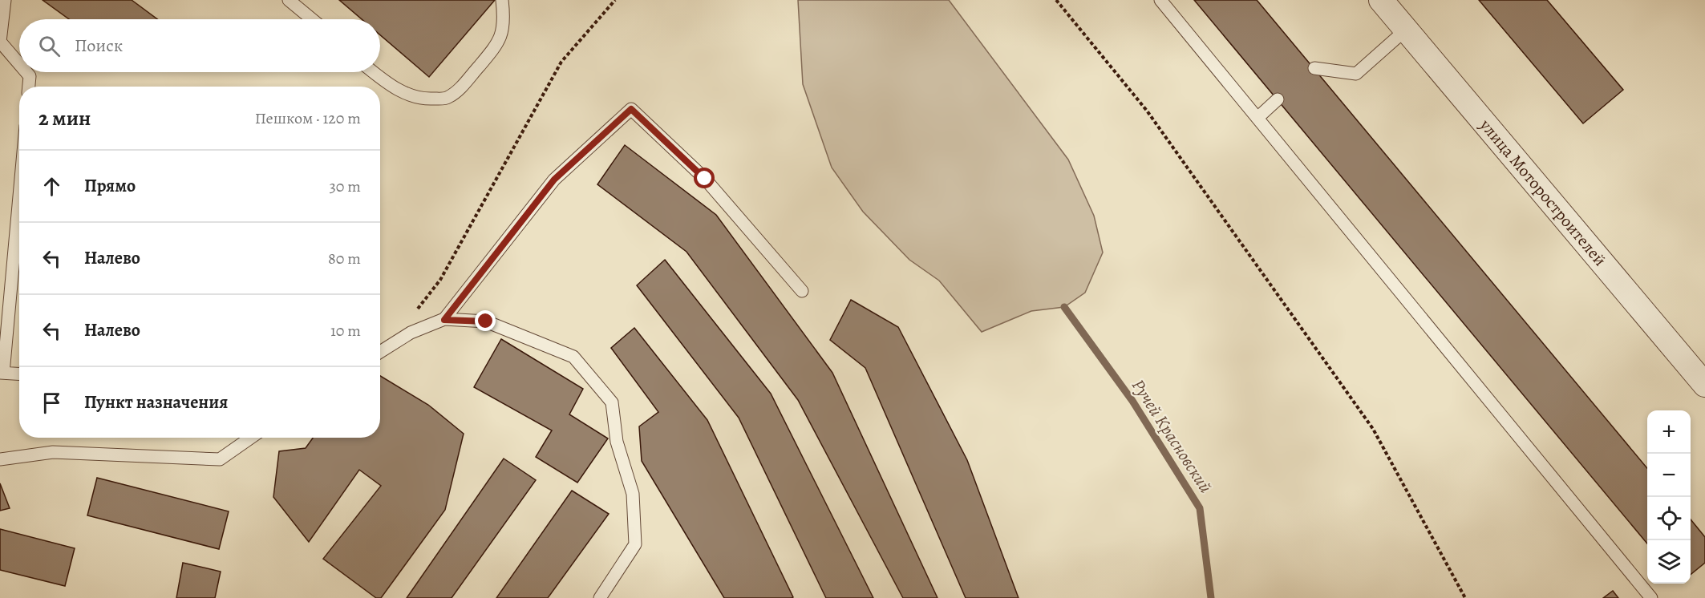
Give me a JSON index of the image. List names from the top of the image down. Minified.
{"streets":{"street":["улица Моторостроителей"]},"water":["Ручей Красновский"],"page":{"search":"Поиск","heading":["2 мин","Пешком · 120 m"],"list":[["Прямо","30 m"],["Налево","80 m"],["Налево","10 m"],"Пункт назначения"],"map_buttons":["+","−"]}}
